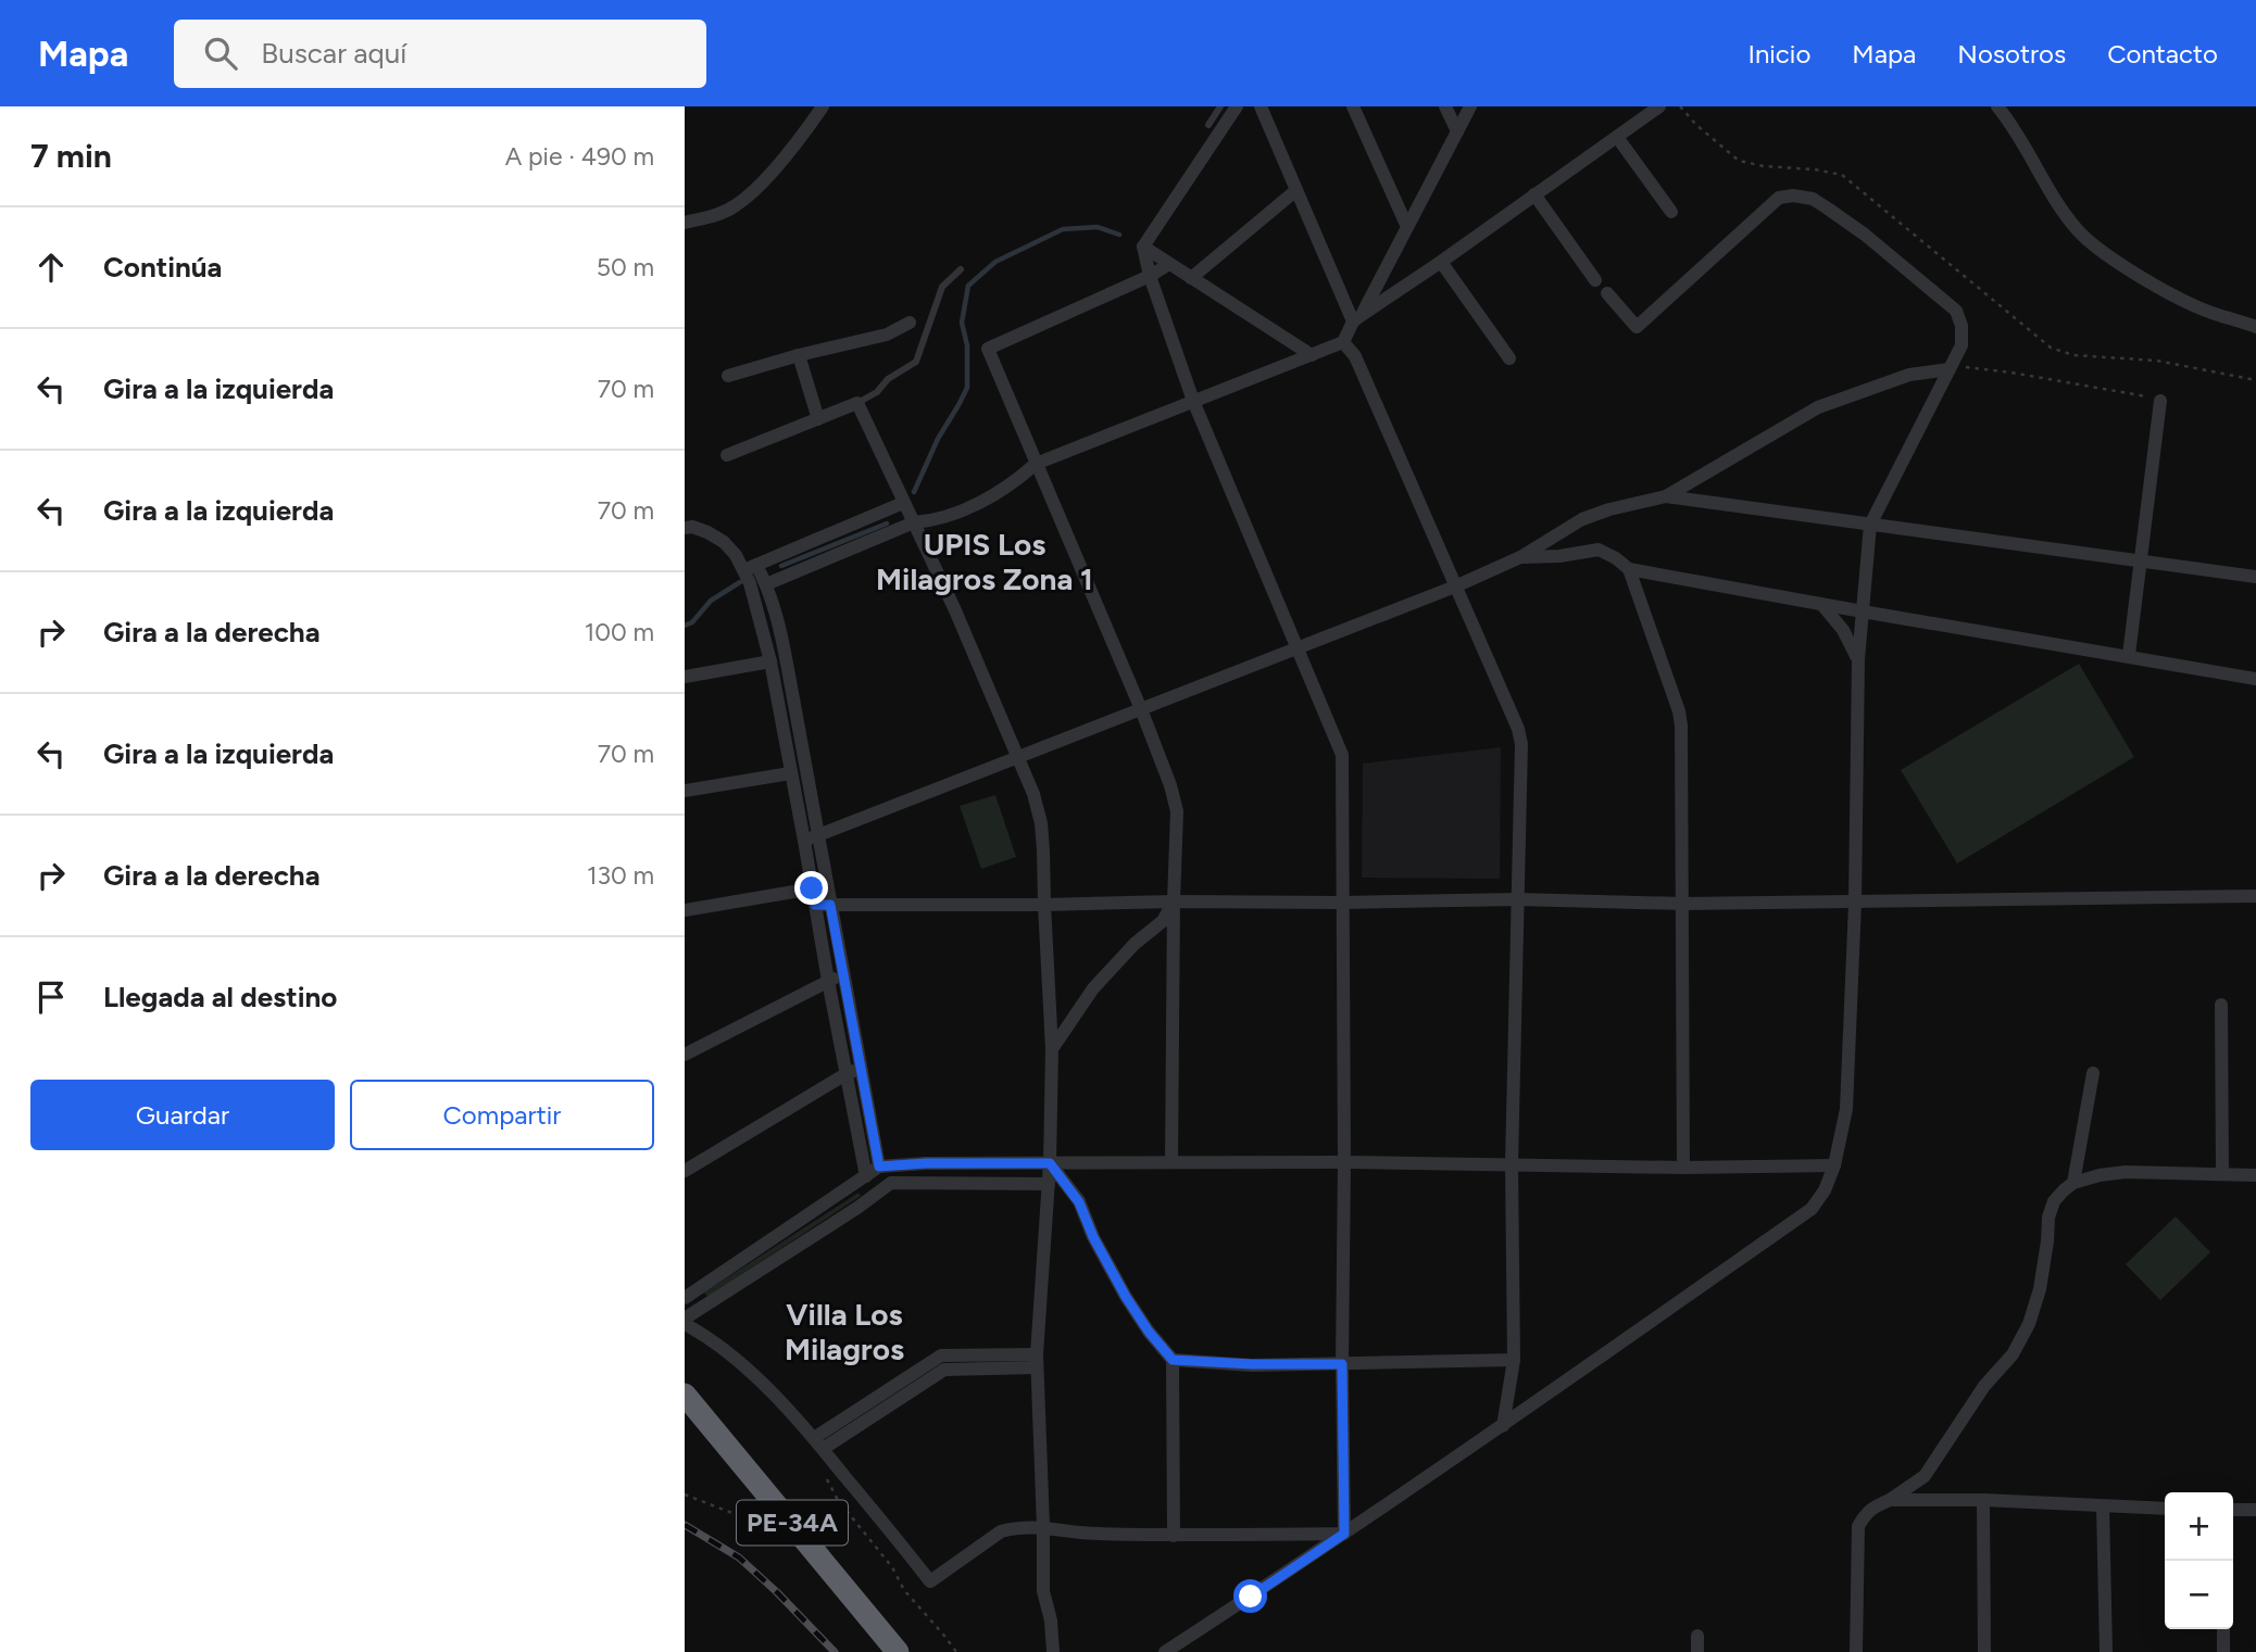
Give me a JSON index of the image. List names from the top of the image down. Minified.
{"streets":{"highway":["PE-34A"]},"districts":["UPIS Los Milagros Zona 1","Villa Los Milagros"],"page":{"header":"Mapa","search":"Buscar aquí","nav":["Inicio","Mapa","Nosotros","Contacto"],"heading":["7 min","A pie · 490 m"],"list":[["Continúa","50 m"],["Gira a la izquierda","70 m"],["Gira a la izquierda","70 m"],["Gira a la derecha","100 m"],["Gira a la izquierda","70 m"],["Gira a la derecha","130 m"],"Llegada al destino"],"buttons":["Guardar","Compartir"],"map_buttons":["+","−"]}}
